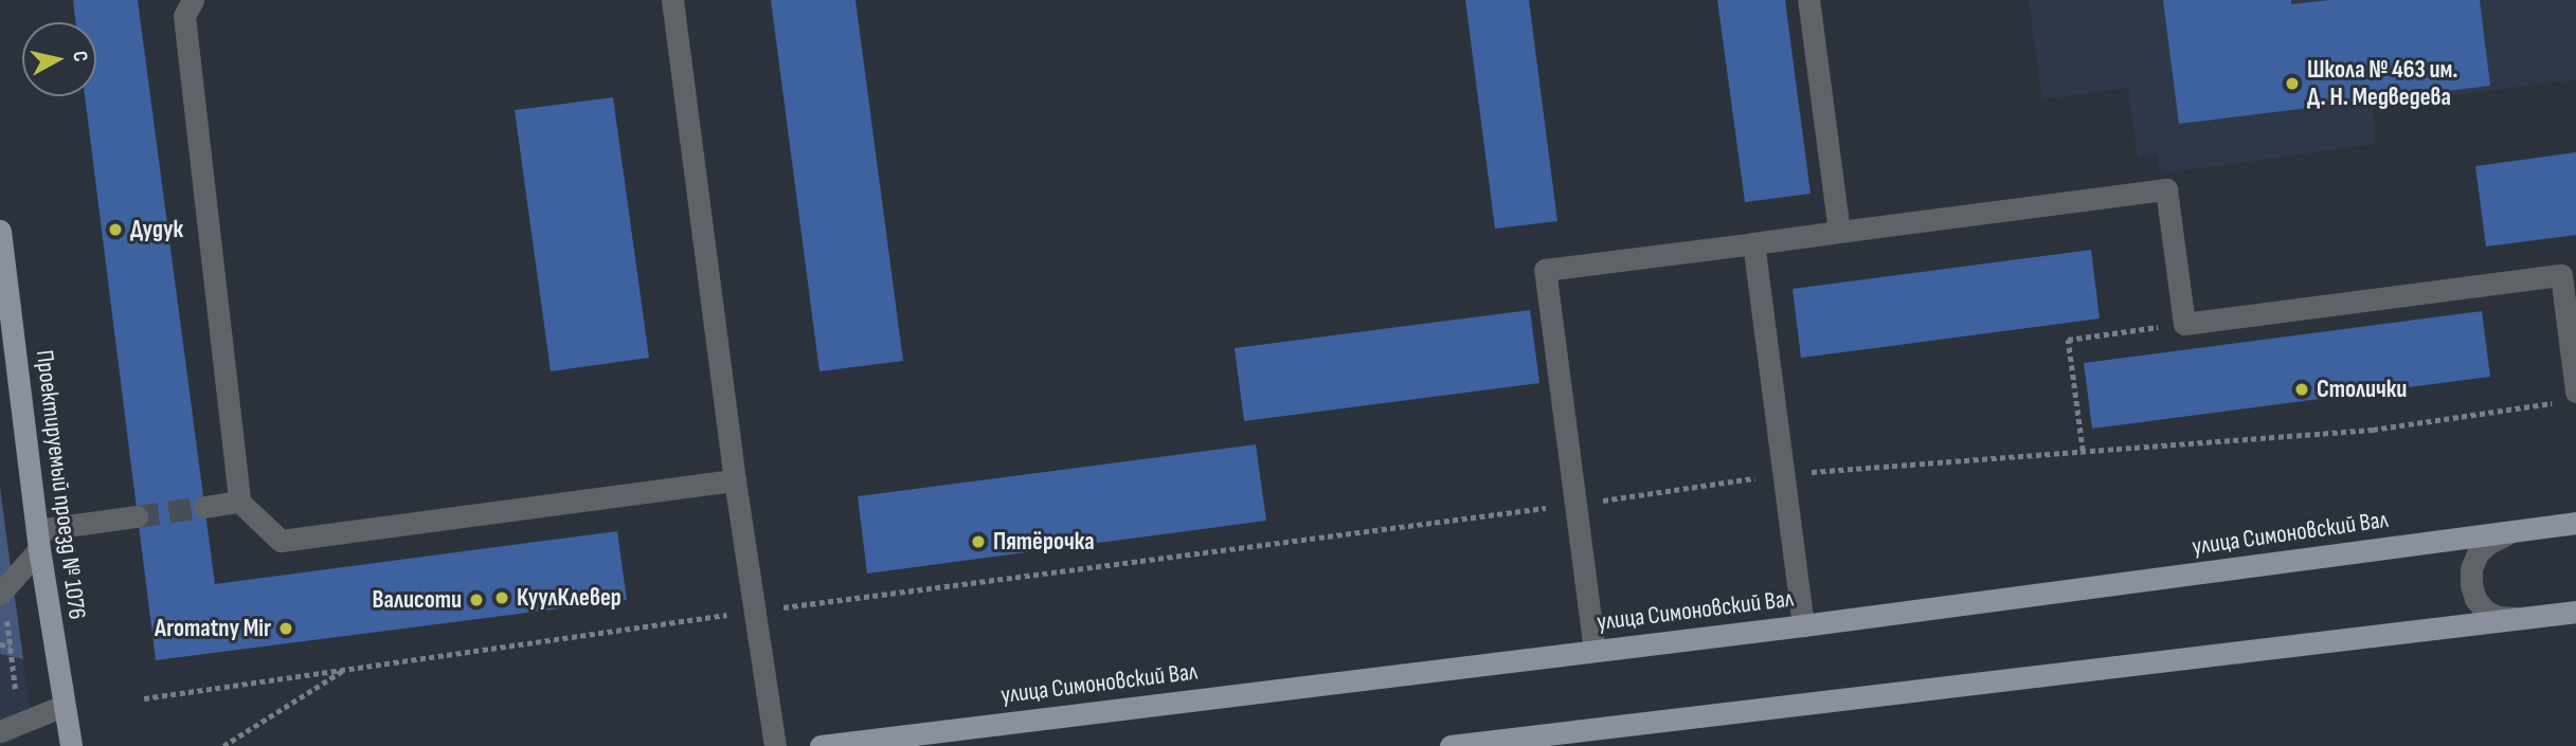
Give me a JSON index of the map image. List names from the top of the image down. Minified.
{"streets":{"main road":["Проектируемый проезд № 1076","улица Симоновский Вал"]},"places":["Школа № 463 им. Д. Н. Медведева","Дудук","Столички","Пятёрочка","КуулКлевер","Валисоти","Aromatny Mir"],"north":"right"}
